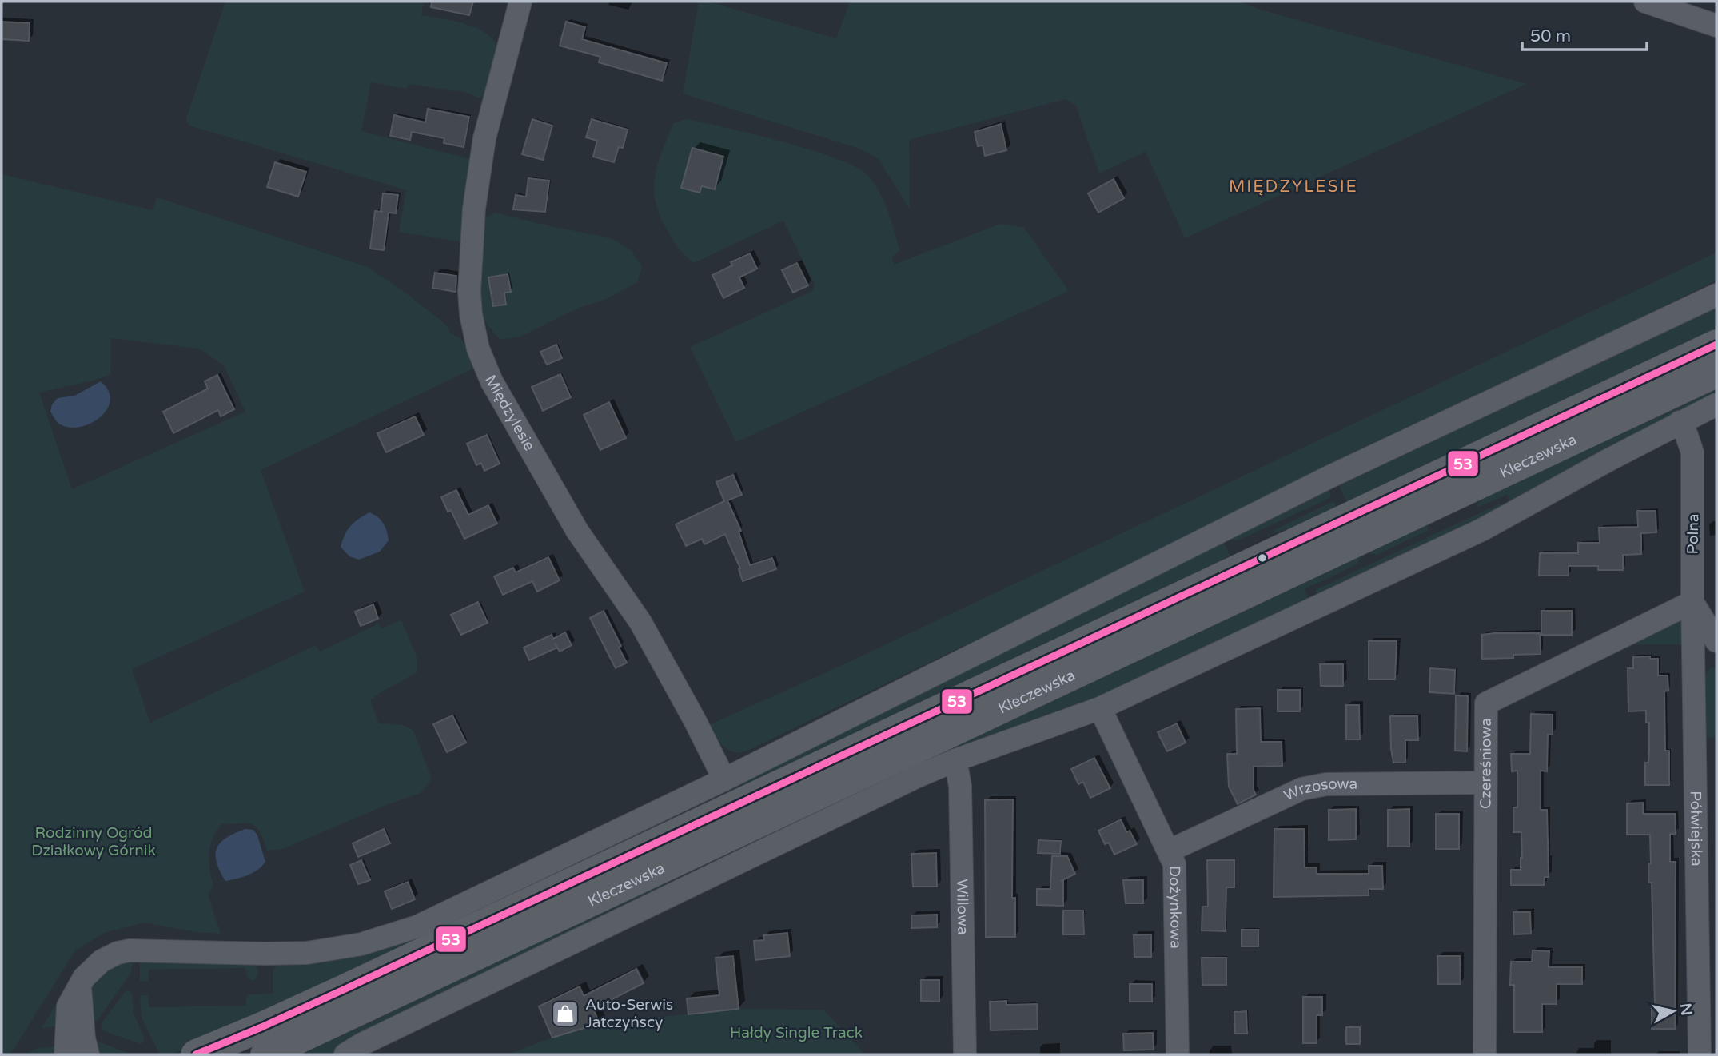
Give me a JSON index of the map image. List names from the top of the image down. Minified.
{"streets":{"main road":["Kleczewska"],"street":["Międzylesie","Polna","Czereśniowa","Wrzosowa","Półwiejska","Dożynkowa","Willowa"]},"crossings":[["Kleczewska","Polna"],["Kleczewska","Dożynkowa"],["Kleczewska","Willowa"],["Polna","Czereśniowa"],["Polna","Półwiejska"],["Czereśniowa","Wrzosowa"],["Czereśniowa","Półwiejska"],["Wrzosowa","Dożynkowa"]],"districts":["MIĘDZYLESIE"],"parks":["Rodzinny Ogród Działkowy Górnik","Hałdy Single Track"],"places":{"shop":["Auto-Serwis Jatczyńscy"]},"lines":["transit line 53"],"scale_bar":"50 m","north":"right"}
